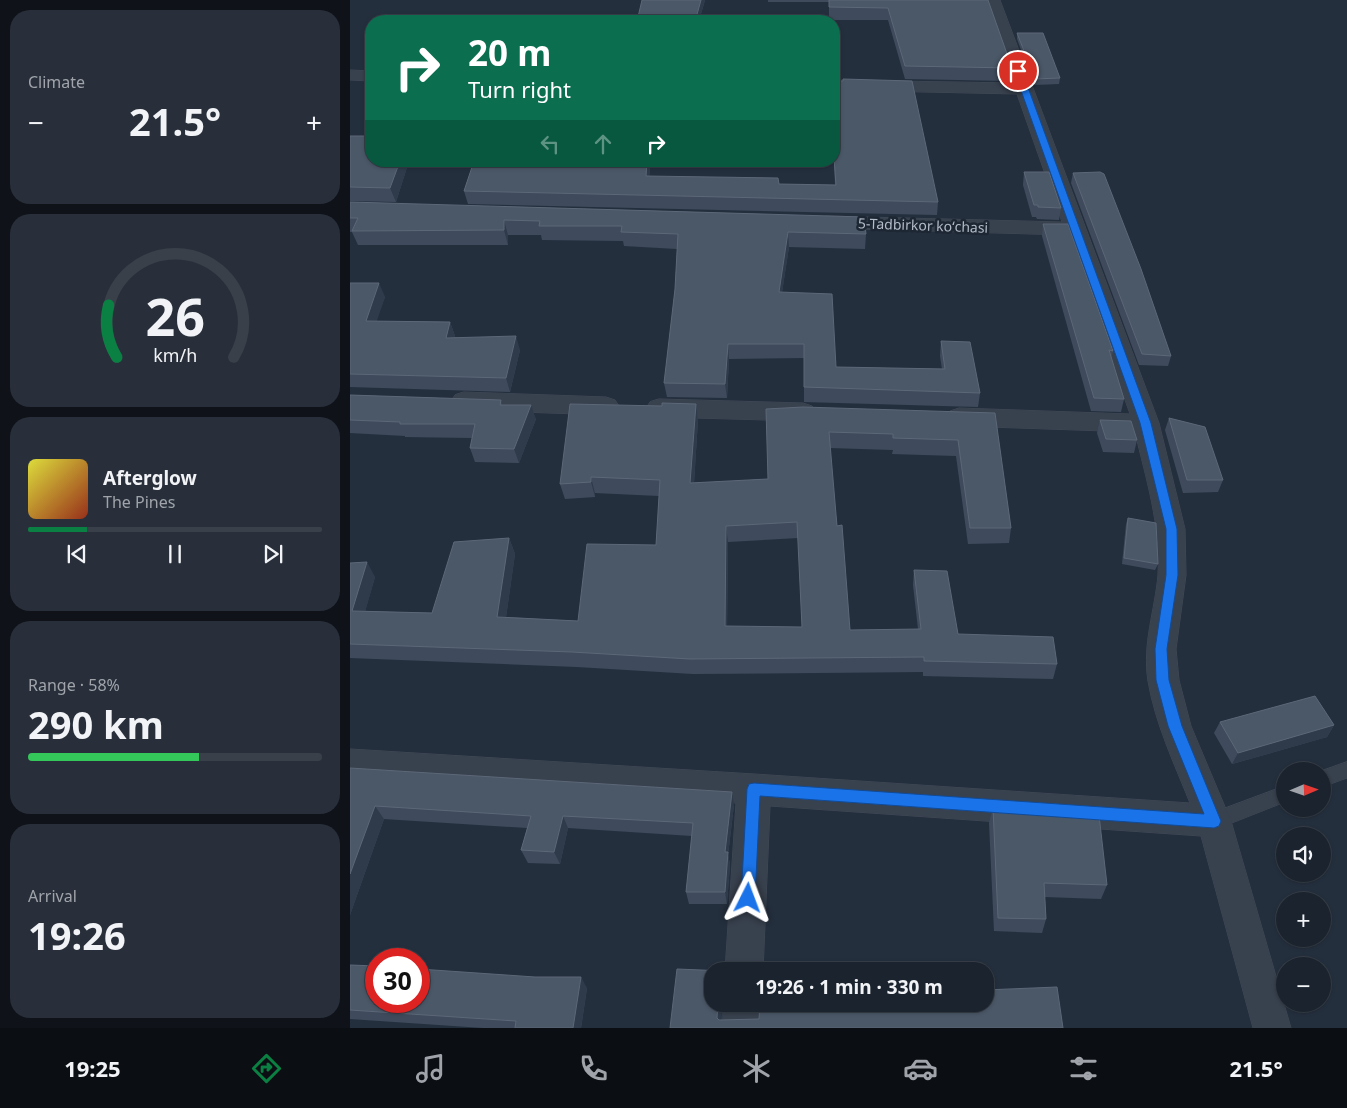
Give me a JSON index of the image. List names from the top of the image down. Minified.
{"streets":{"street":["5-Tadbirkor koʻchasi"]},"north":"right","page":{"tile":["Climate",["Range · 58%","290 km"],["Arrival","19:26"]],"turn":["20 m","Turn right"],"heat":["−","21.5°","+"],"song":["Afterglow","The Pines"],"map_buttons":["+","−"],"limit":"30","trip":"19:26 · 1 min · 330 m","tabs":["19:25","21.5°"],"gauge":["26","km/h"]}}
